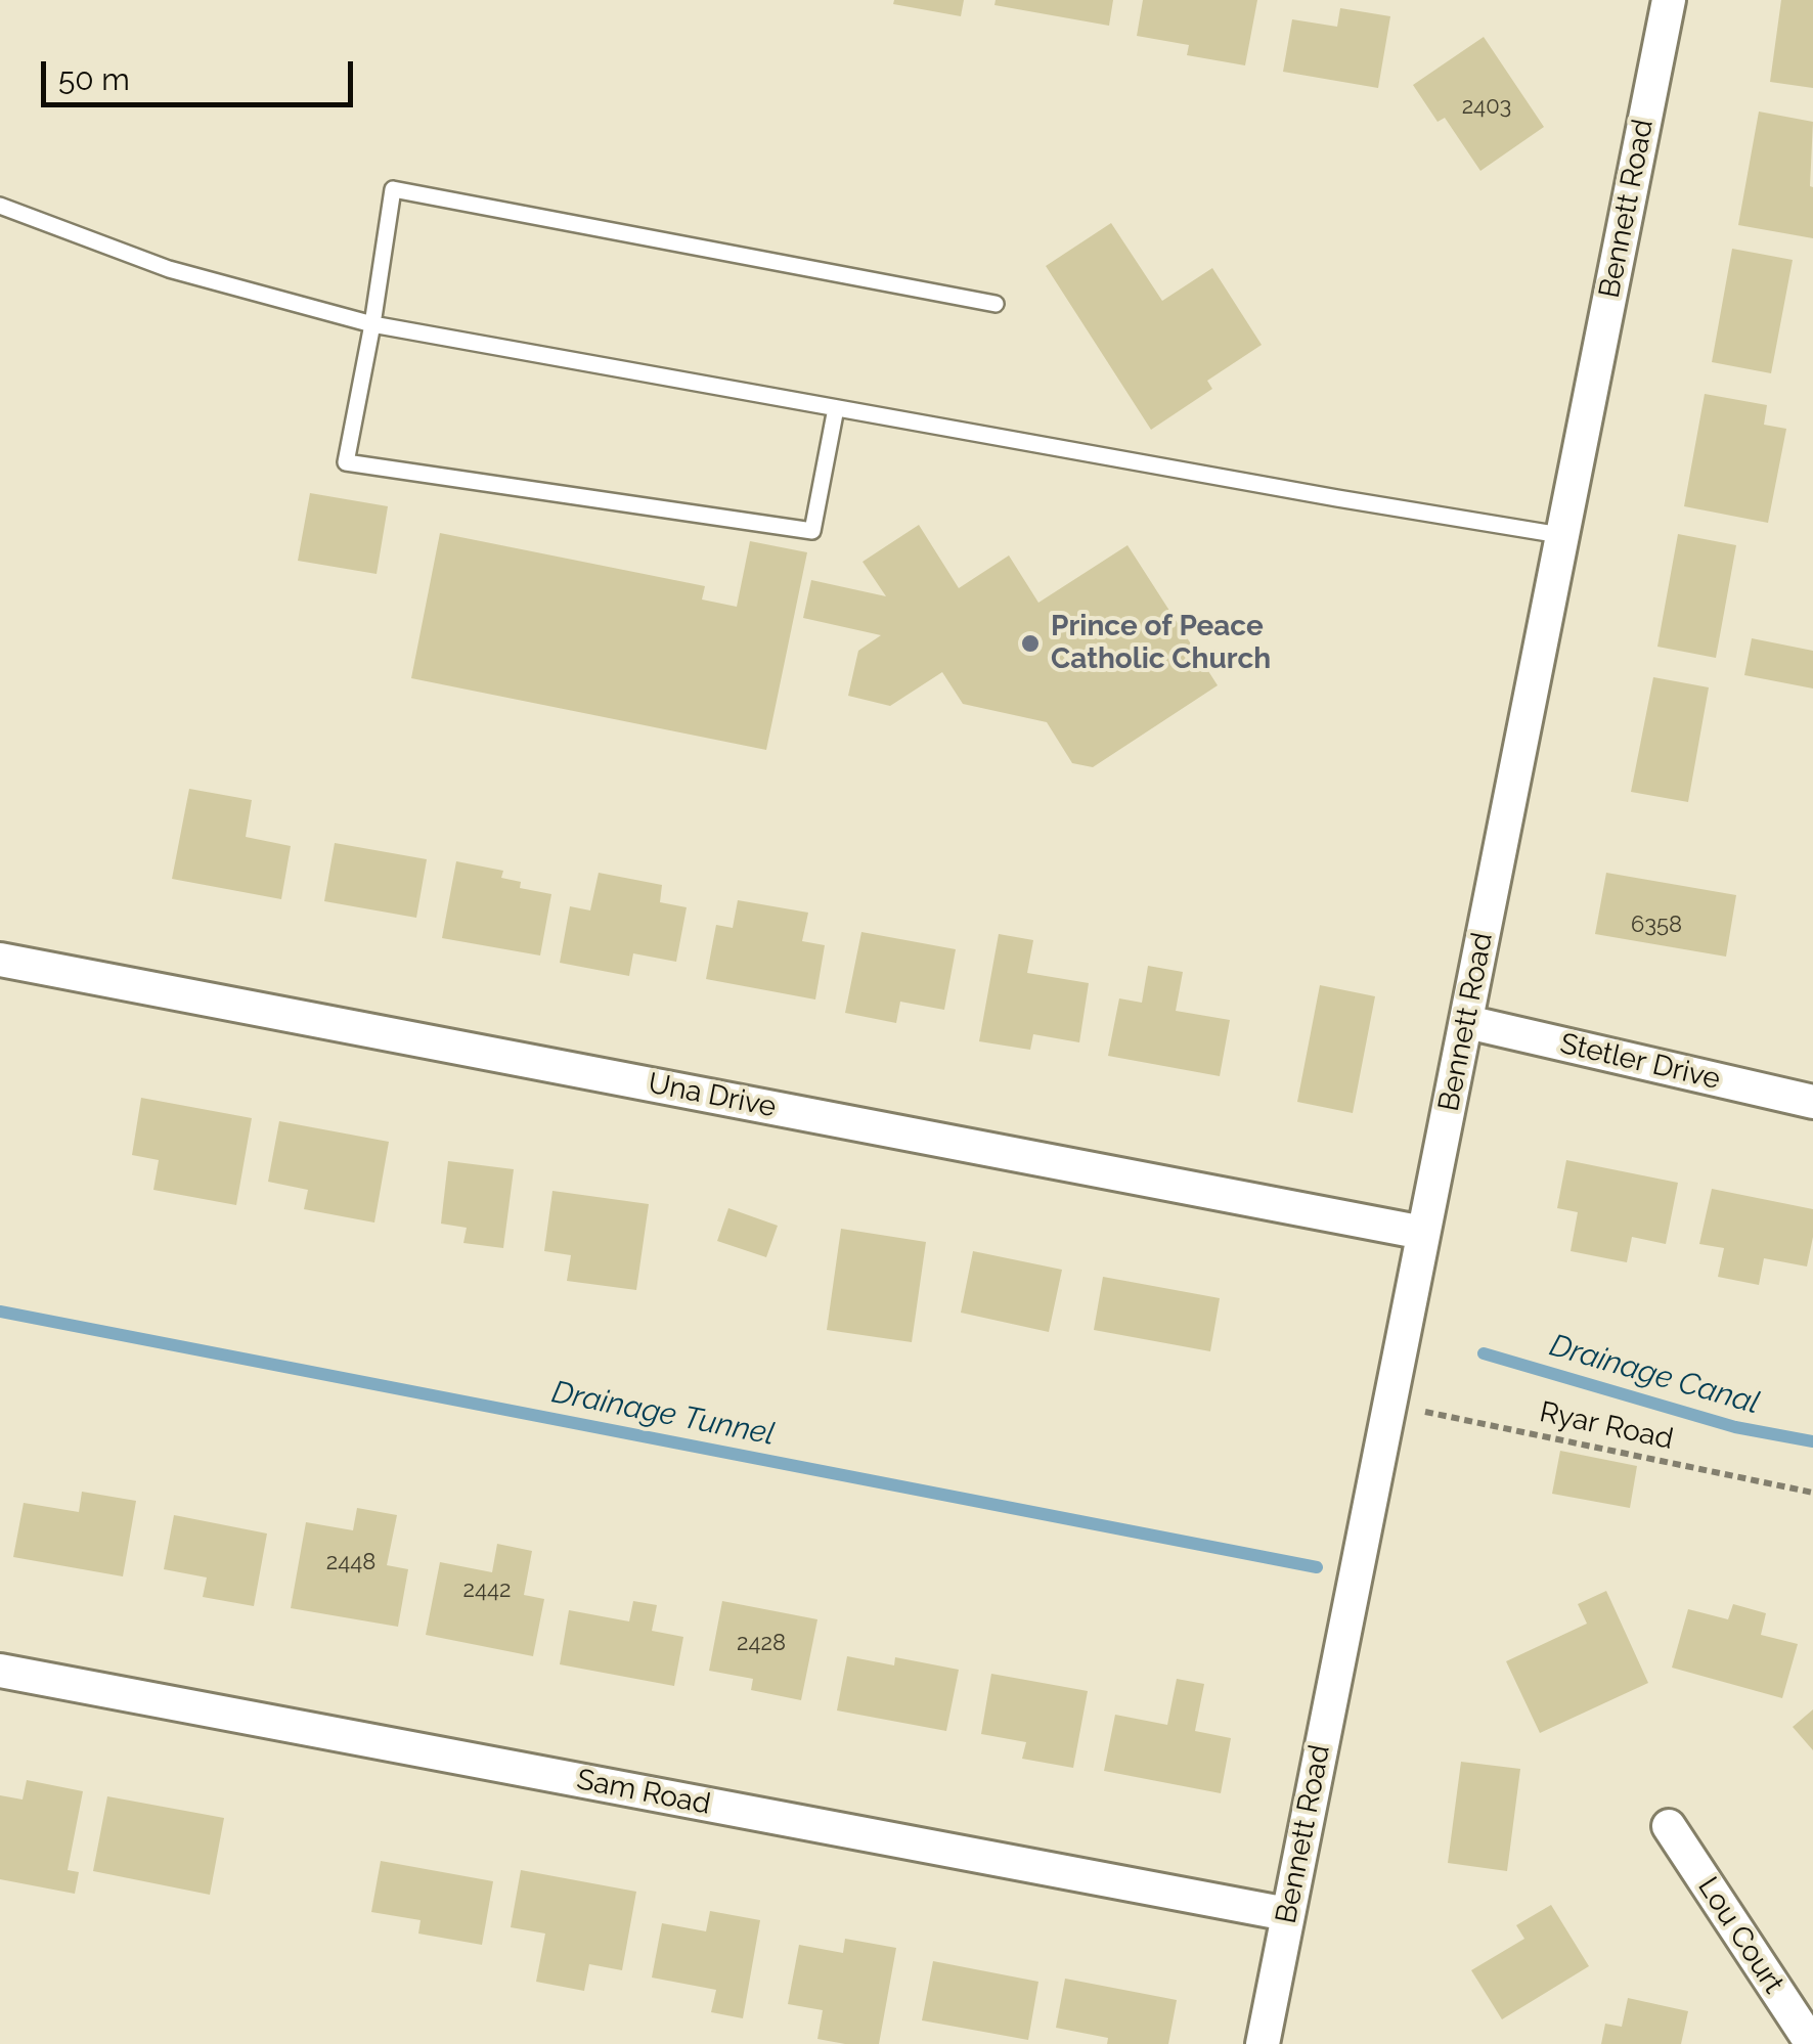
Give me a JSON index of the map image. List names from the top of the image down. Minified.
{"streets":{"street":["Bennett Road","Stetler Drive","Una Drive","Sam Road","Lou Court"],"path":["Ryar Road"]},"crossings":[["Bennett Road","Stetler Drive"],["Bennett Road","Una Drive"],["Bennett Road","Ryar Road"],["Bennett Road","Sam Road"]],"water":["Drainage Canal","Drainage Tunnel"],"places":["Prince of Peace Catholic Church"],"house_numbers":["2403","6358","2448","2442","2428"],"scale_bar":"50 m"}
